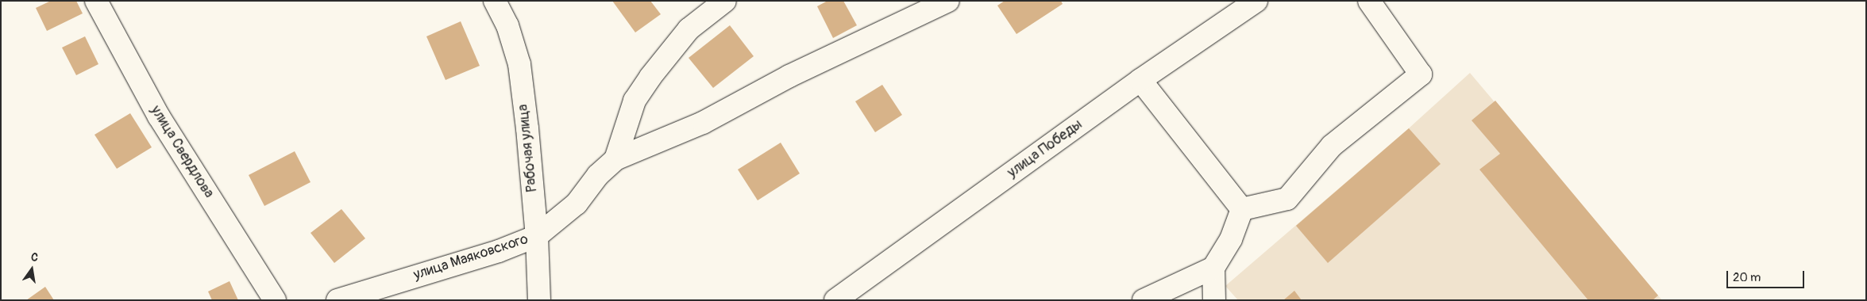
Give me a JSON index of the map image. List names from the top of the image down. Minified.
{"streets":{"street":["Рабочая улица","улица Победы","улица Свердлова","улица Маяковского"]},"crossings":[["Рабочая улица","улица Маяковского"]],"scale_bar":"20 m","north":"top"}
